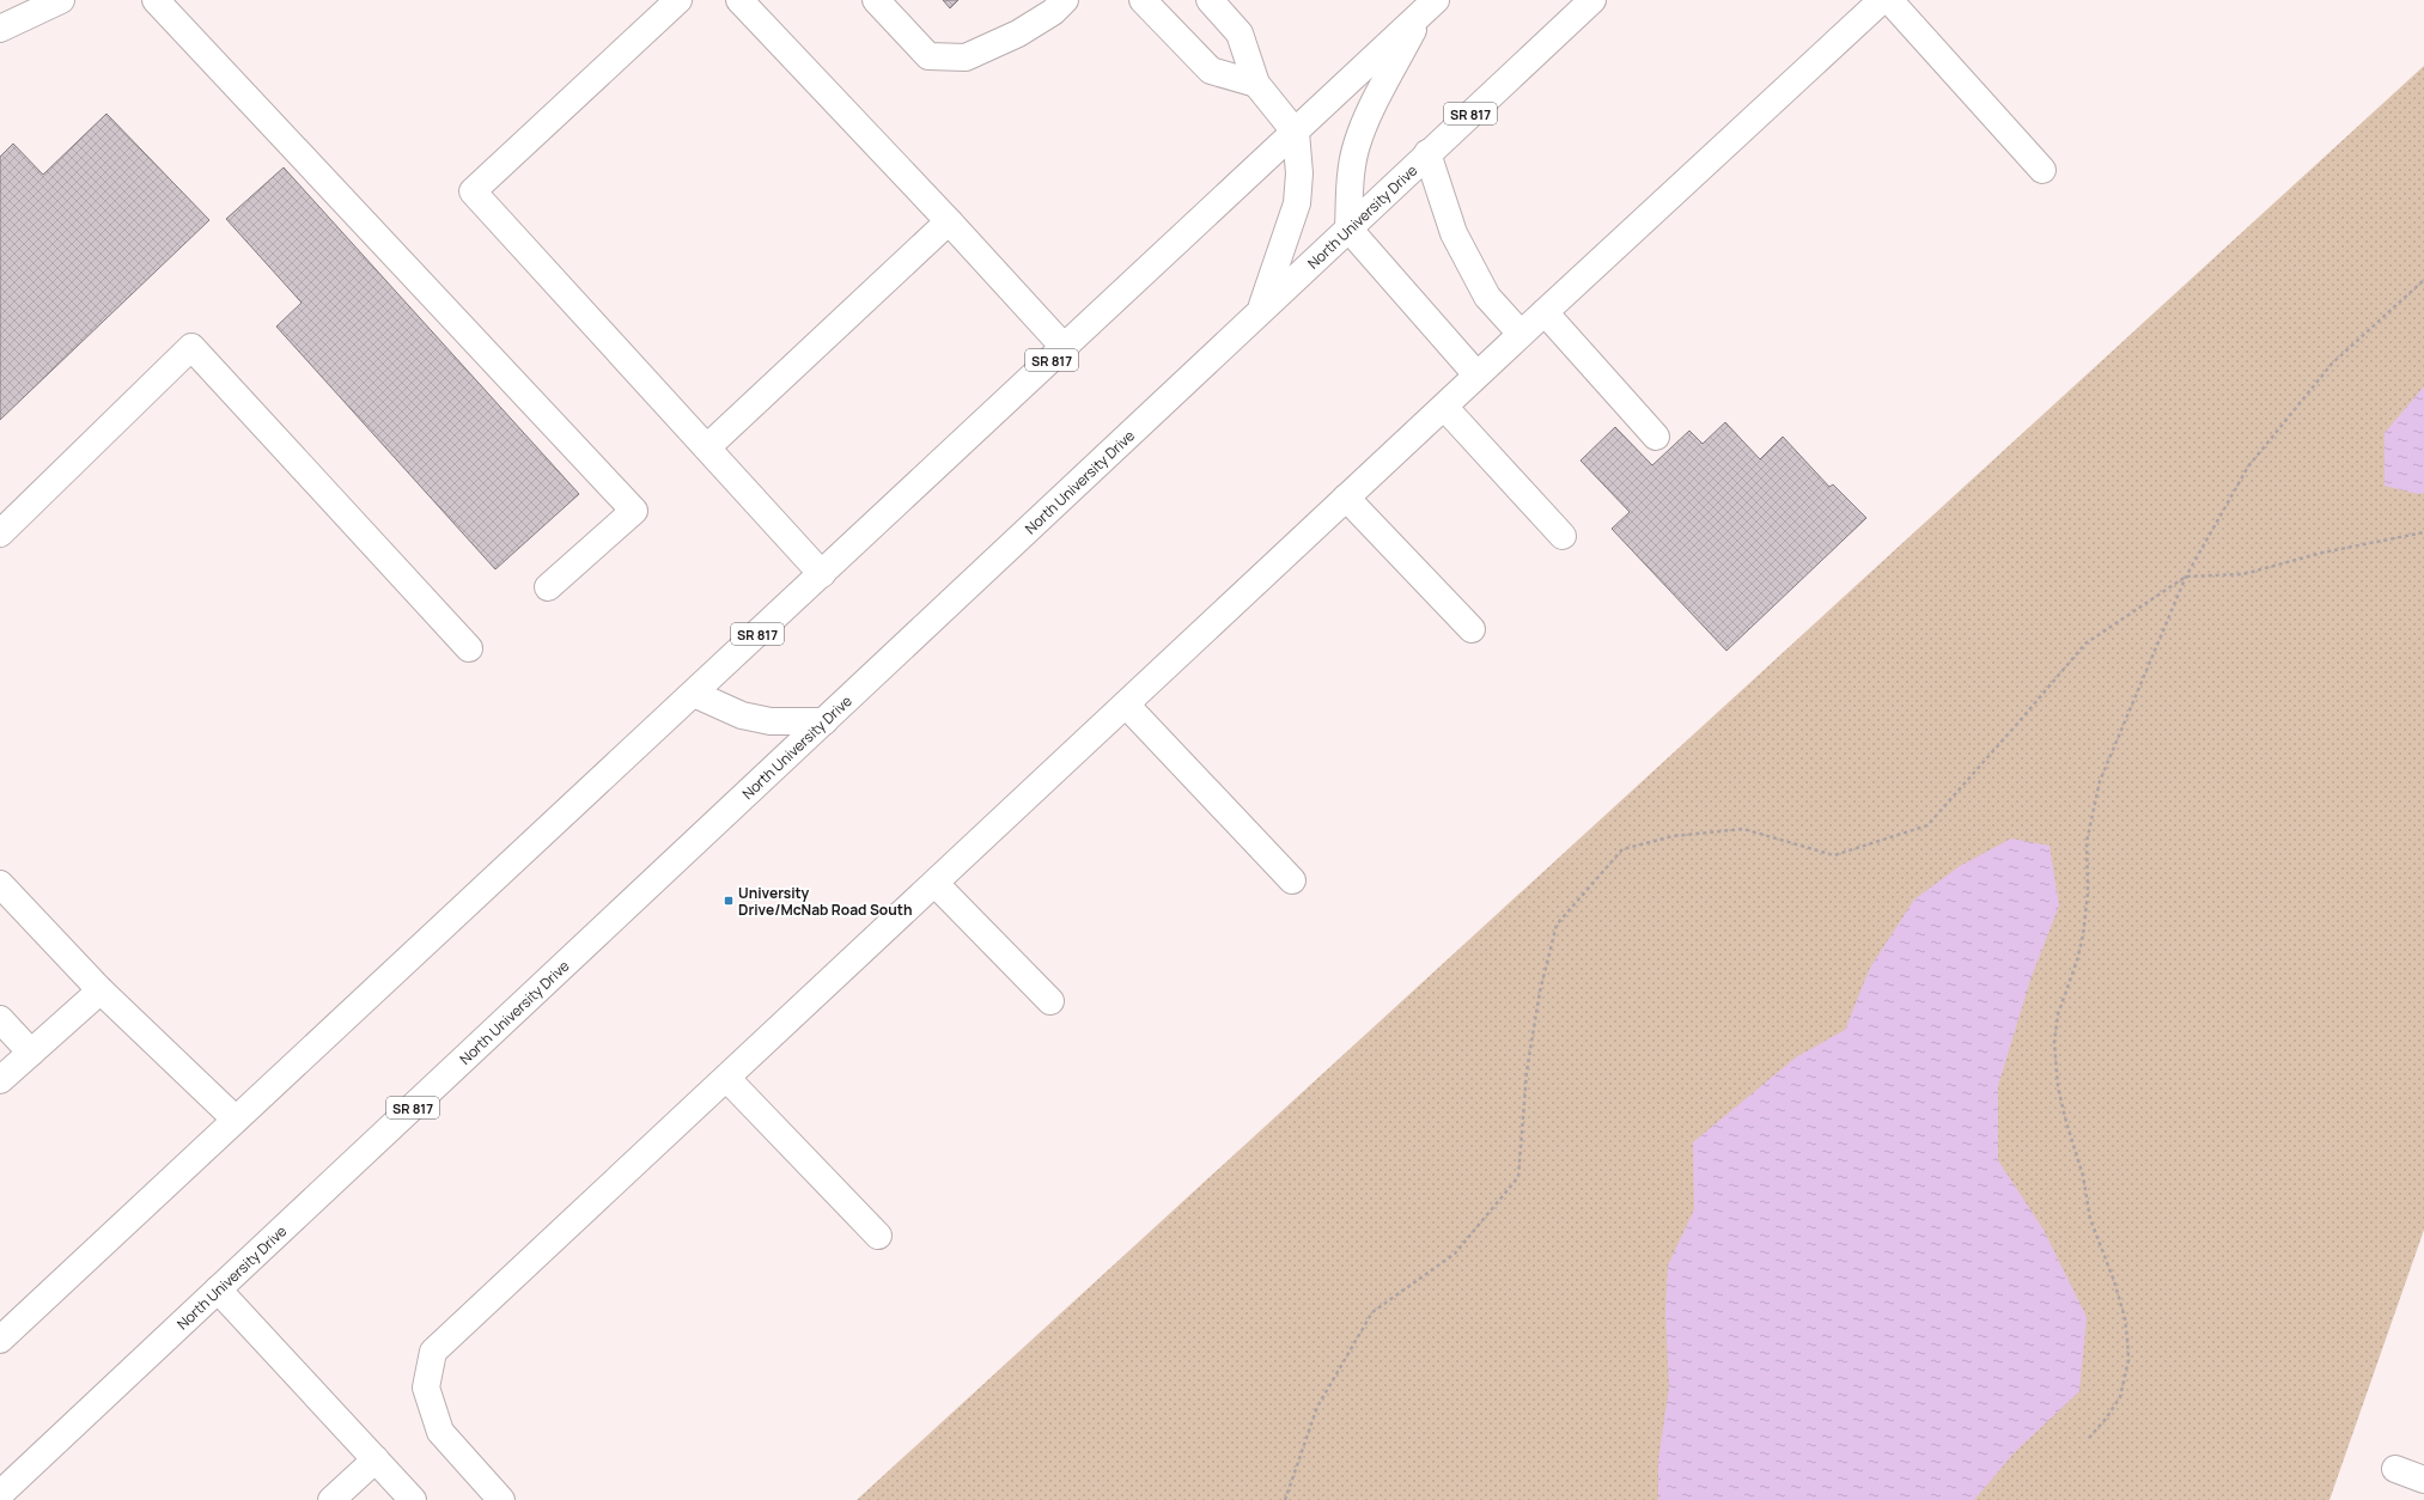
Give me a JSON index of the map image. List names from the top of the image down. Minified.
{"streets":{"main road":["SR 817","North University Drive"]},"places":{"transit":["University Drive/McNab Road South"]}}
